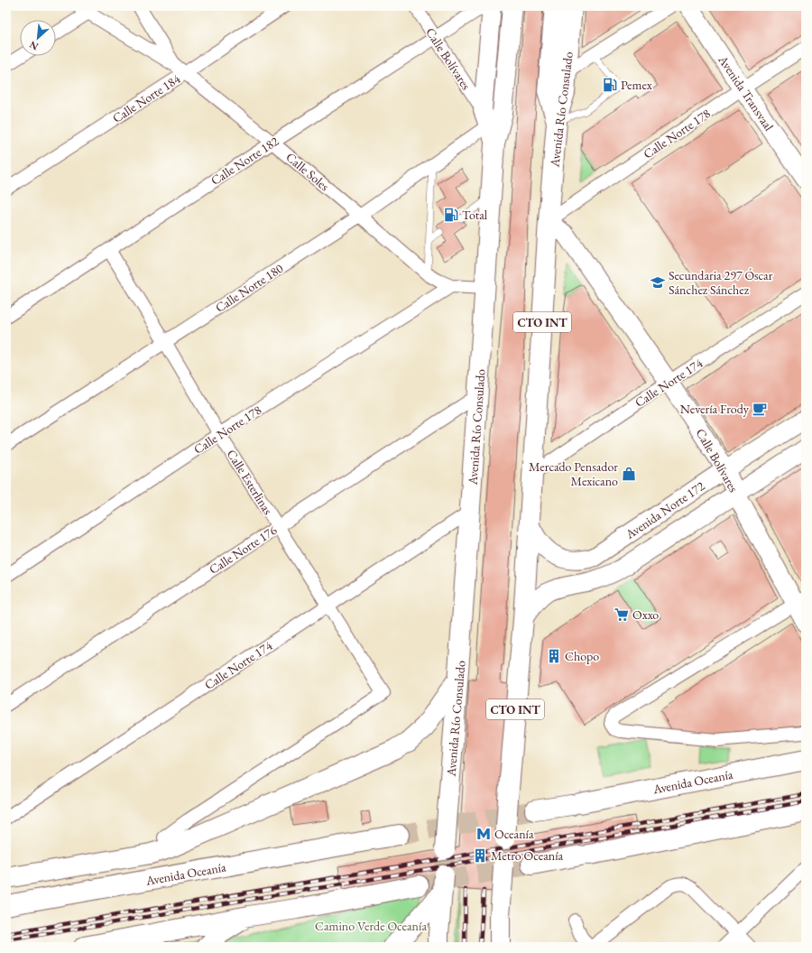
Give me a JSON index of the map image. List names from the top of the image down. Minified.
{"streets":{"highway":["Avenida Río Consulado","CTO INT","Avenida Oceanía"],"street":["Calle Bolívares","Avenida Transvaal","Calle Norte 184","Calle Norte 178","Calle Norte 182","Calle Soles","Calle Norte 180","Calle Norte 174","Calle Esterlinas","Avenida Norte 172","Calle Norte 176"]},"crossings":[["Calle Bolívares","Avenida Río Consulado"],["Calle Bolívares","Calle Norte 178"],["Calle Bolívares","Calle Norte 182"],["Calle Bolívares","Calle Norte 180"],["Calle Bolívares","Calle Norte 174"],["Calle Bolívares","Avenida Norte 172"],["Avenida Transvaal","Calle Norte 178"],["Calle Norte 184","Calle Soles"],["Avenida Río Consulado","Calle Norte 178"],["Avenida Río Consulado","Calle Soles"],["Avenida Río Consulado","Calle Norte 180"],["Avenida Río Consulado","CTO INT"],["Avenida Río Consulado","Calle Norte 174"],["Avenida Río Consulado","Avenida Norte 172"],["Avenida Río Consulado","Calle Norte 176"],["Calle Norte 178","Calle Soles"],["Calle Norte 178","Calle Esterlinas"],["Calle Norte 182","Calle Soles"],["Calle Norte 182","Calle Esterlinas"],["Calle Soles","Calle Norte 180"],["Calle Norte 180","Calle Esterlinas"],["Calle Norte 174","Calle Esterlinas"],["Calle Esterlinas","Calle Norte 176"]],"parks":["Camino Verde Oceanía"],"places":{"fuel station":["Pemex","Total"],"school or university":["Secundaria 297 Óscar Sánchez Sánchez"],"cafe":["Nevería Frody"],"shop":["Mercado Pensador Mexicano"],"supermarket":["Oxxo"],"building":["Chopo","Metro Oceanía"],"metro station":["Oceanía"]},"north":"bottom left"}
